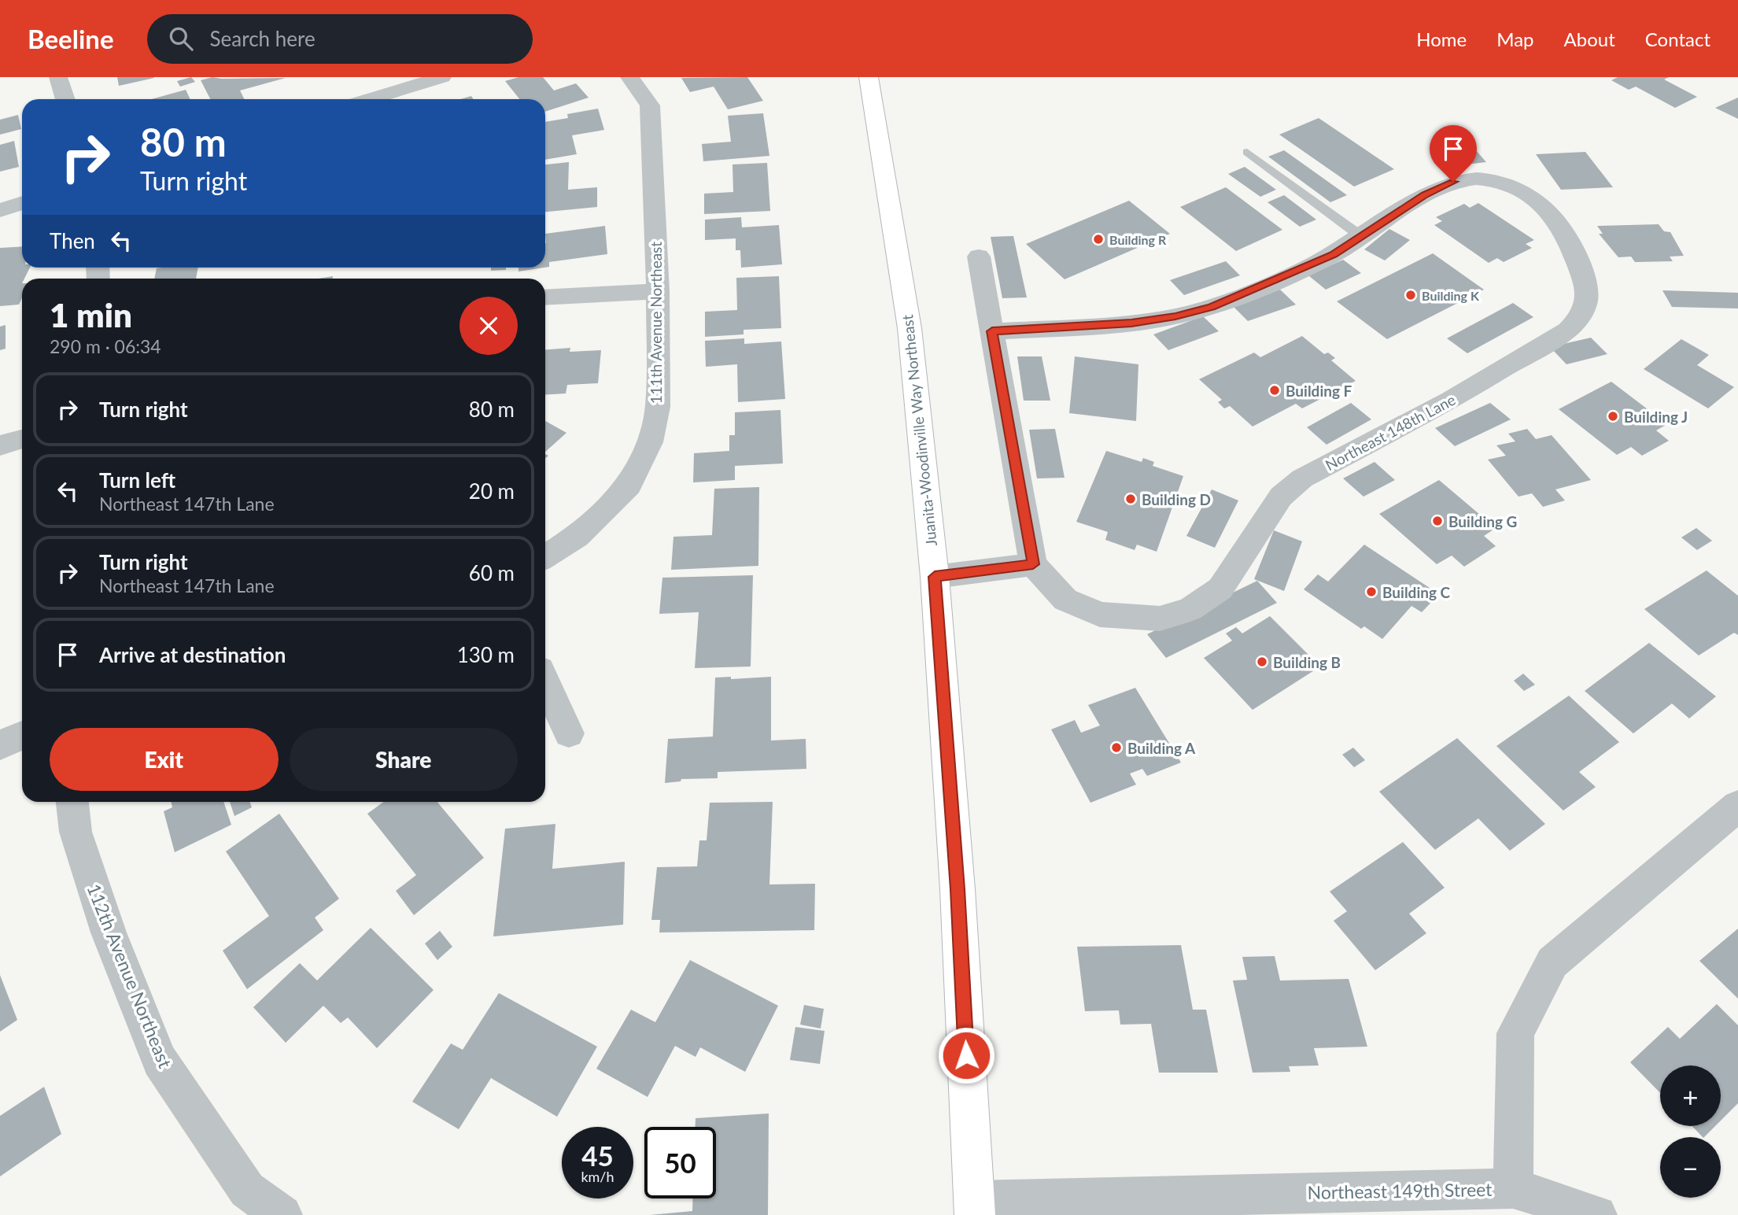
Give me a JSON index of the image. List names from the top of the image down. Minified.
{"streets":{"main road":["Juanita-Woodinville Way Northeast"],"street":["111th Avenue Northeast","Northeast 148th Lane","112th Avenue Northeast","Northeast 149th Street"]},"crossings":[["Juanita-Woodinville Way Northeast","Northeast 149th Street"]],"places":["Building R","Building K","Building F","Building J","Building D","Building G","Building C","Building B","Building A"],"page":{"header":"Beeline","search":"Search here","nav":["Home","Map","About","Contact"],"turn":["80 m","Turn right"],"then":"Then","heading":["1 min","290 m · 06:34"],"list":[{"name":"Turn right","value":"80 m"},{"name":"Turn left","note":"Northeast 147th Lane","value":"20 m"},{"name":"Turn right","note":"Northeast 147th Lane","value":"60 m"},{"name":"Arrive at destination","value":"130 m"}],"buttons":["Exit","Share"],"map_buttons":["+","−"],"speed":"45 km/h","limit":"50"}}
